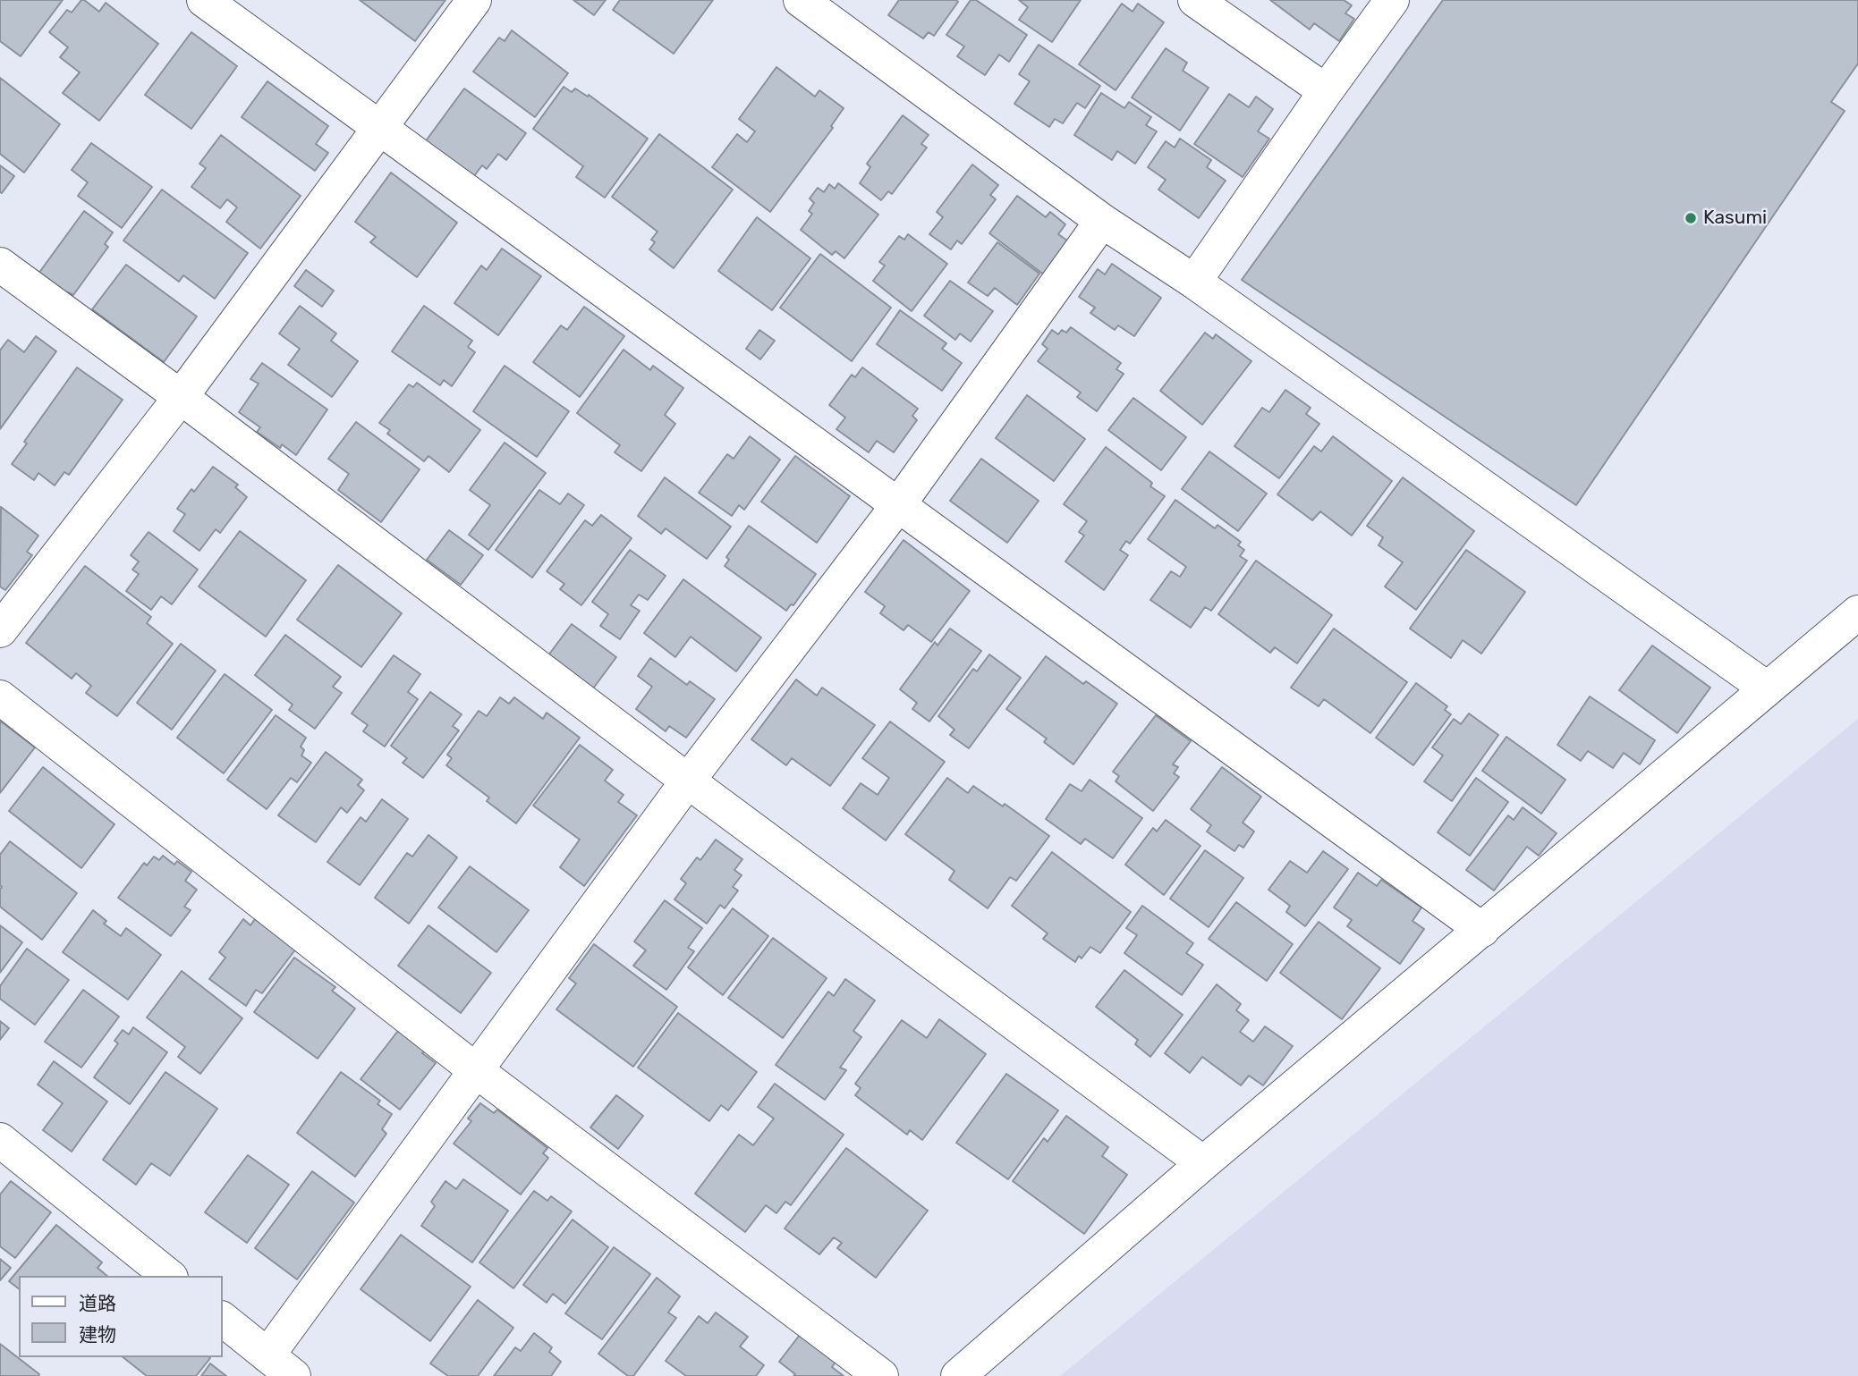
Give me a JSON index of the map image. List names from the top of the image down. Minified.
{"places":["Kasumi"],"legend":["道路","建物"]}
